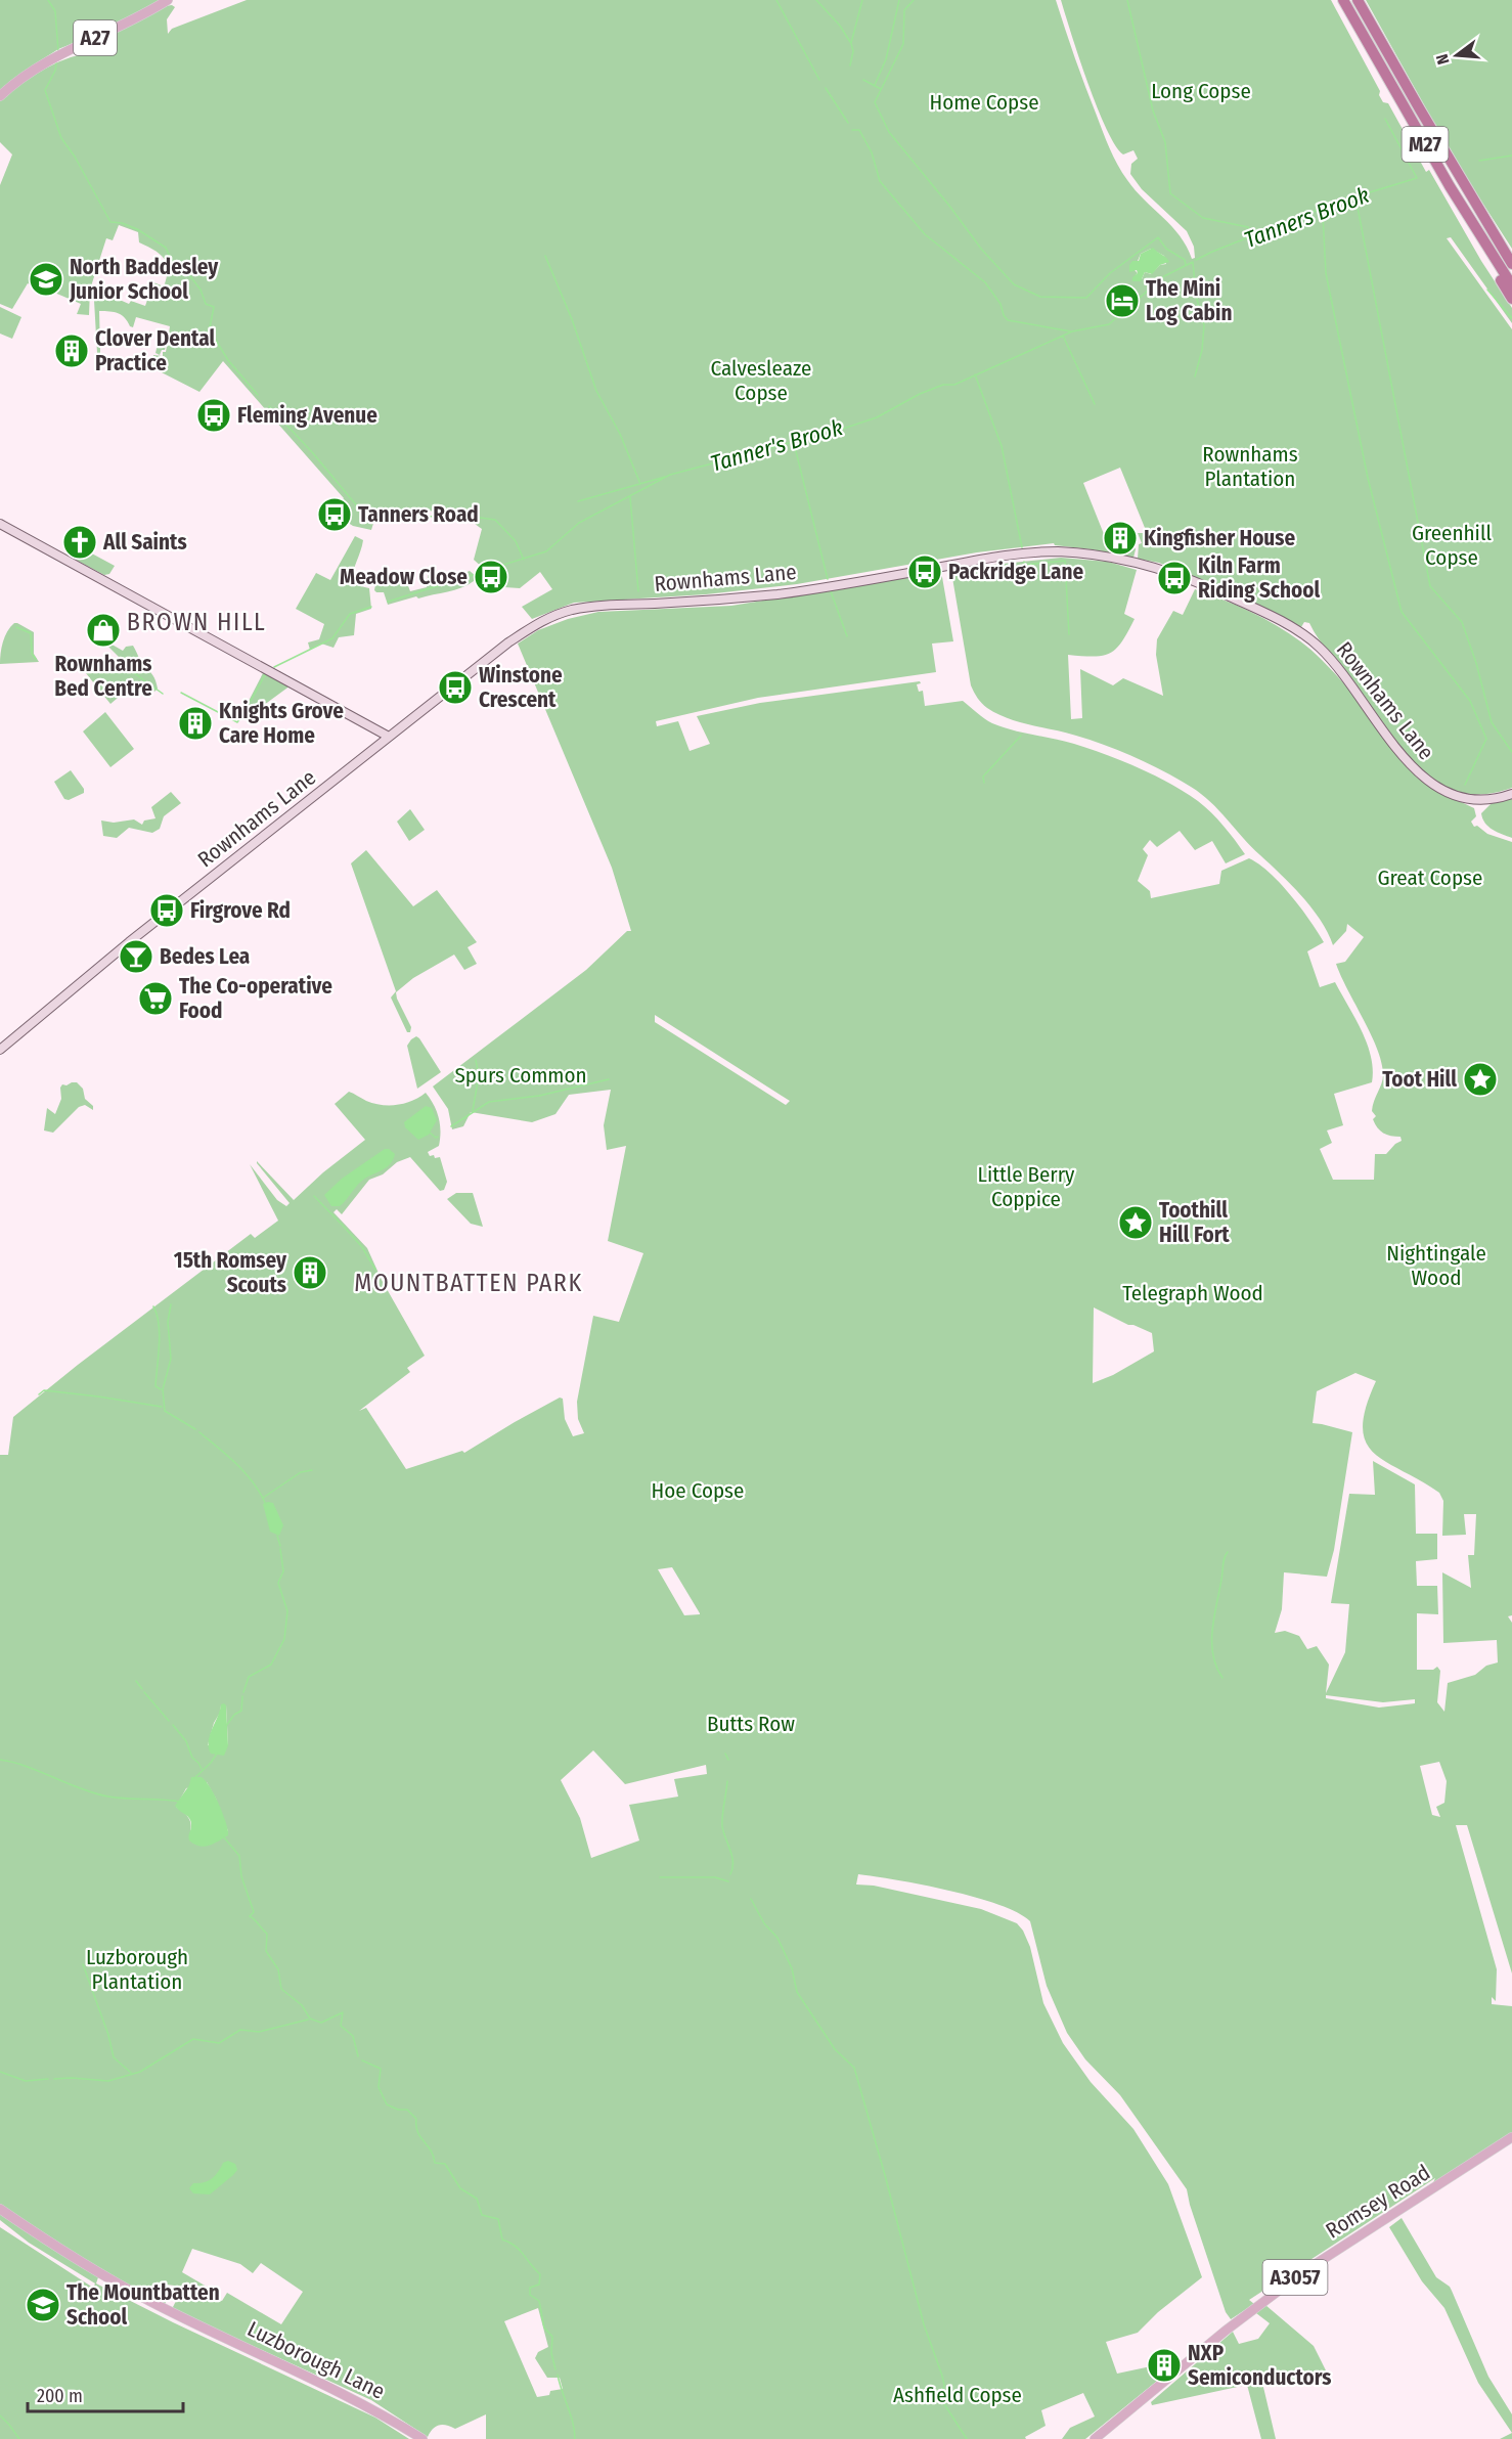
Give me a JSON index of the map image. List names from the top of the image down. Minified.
{"streets":{"highway":["M27"],"main road":["A27","Romsey Road","A3057","Luzborough Lane"],"street":["Rownhams Lane"]},"districts":["BROWN HILL","MOUNTBATTEN PARK"],"water":["Tanners Brook","Tanner's Brook"],"parks":["Long Copse","Home Copse","Calvesleaze Copse","Rownhams Plantation","Greenhill Copse","Great Copse","Spurs Common","Little Berry Coppice","Nightingale Wood","Telegraph Wood","Hoe Copse","Butts Row","Luzborough Plantation","Ashfield Copse"],"places":{"school or university":["North Baddesley Junior School","The Mountbatten School"],"hotel":["The Mini Log Cabin"],"building":["Clover Dental Practice","Kingfisher House","Knights Grove Care Home","15th Romsey Scouts","NXP Semiconductors"],"bus stop":["Fleming Avenue","Tanners Road","Packridge Lane","Meadow Close","Kiln Farm Riding School","Winstone Crescent","Firgrove Rd"],"church":["All Saints"],"shop":["Rownhams Bed Centre"],"bar":["Bedes Lea"],"supermarket":["The Co-operative Food"],"place":["Toot Hill","Toothill Hill Fort"]},"scale_bar":"200 m","north":"left"}
